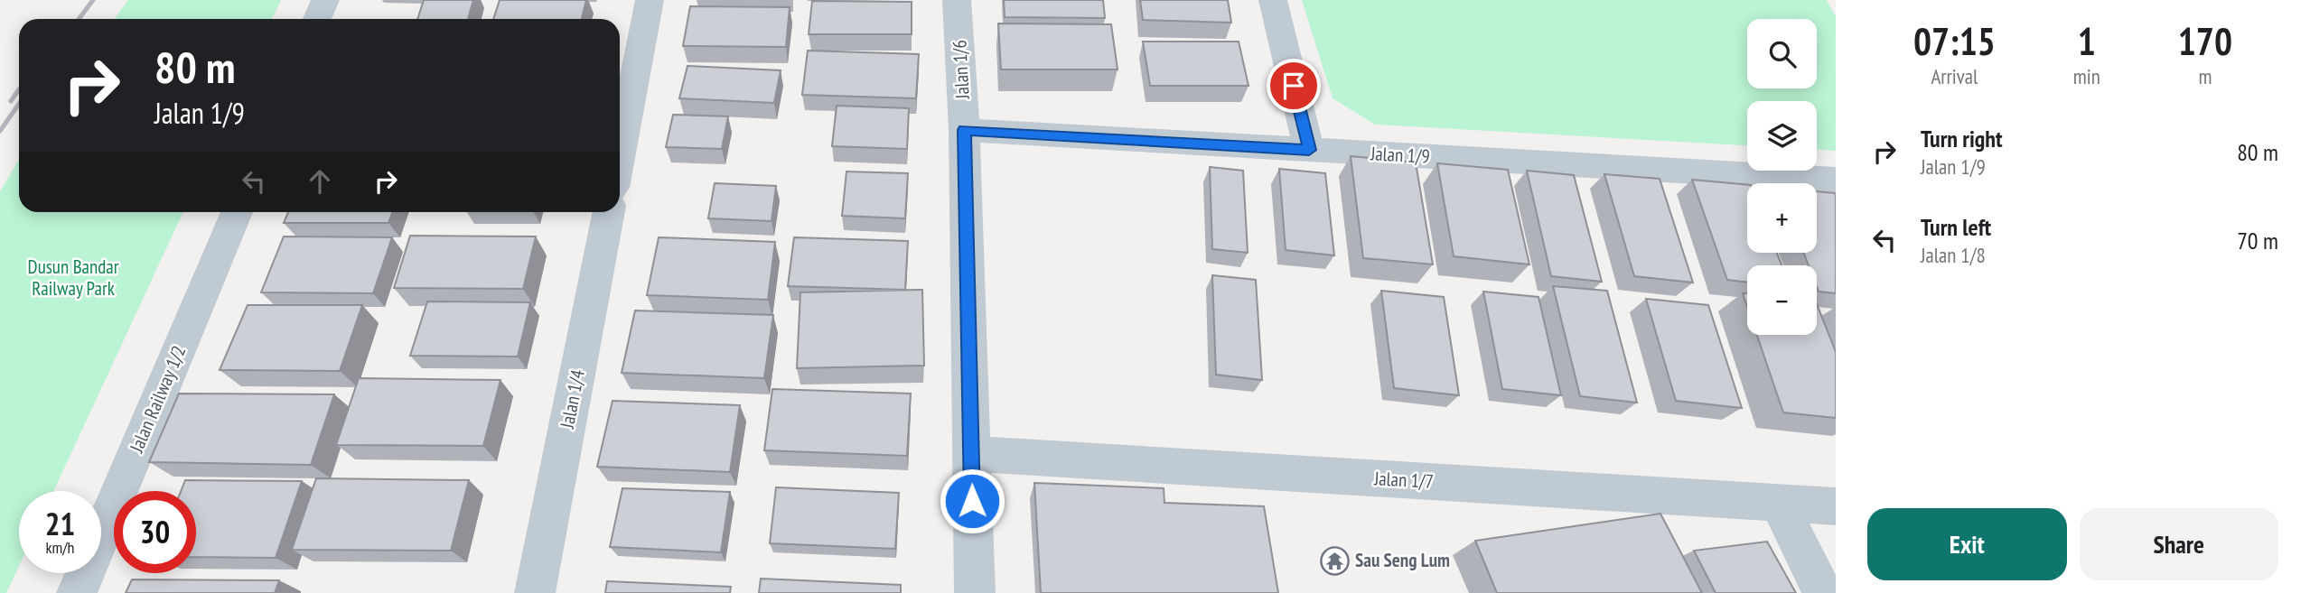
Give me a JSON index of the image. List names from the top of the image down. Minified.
{"streets":{"street":["Jalan 1/6","Jalan 1/9","Jalan Railway 1/2","Jalan 1/4","Jalan 1/7"]},"crossings":[["Jalan 1/6","Jalan 1/9"],["Jalan 1/6","Jalan 1/7"]],"parks":["Dusun Bandar Railway Park"],"places":{"temple":["Sau Seng Lum"]},"page":{"eta":["07:15","Arrival","1","min","170","m"],"map_buttons":["+","−"],"turn":["80 m","Jalan 1/9"],"list":[{"name":"Turn right","note":"Jalan 1/9","value":"80 m"},{"name":"Turn left","note":"Jalan 1/8","value":"70 m"}],"speed":"21 km/h","limit":"30","buttons":["Exit","Share"]}}
